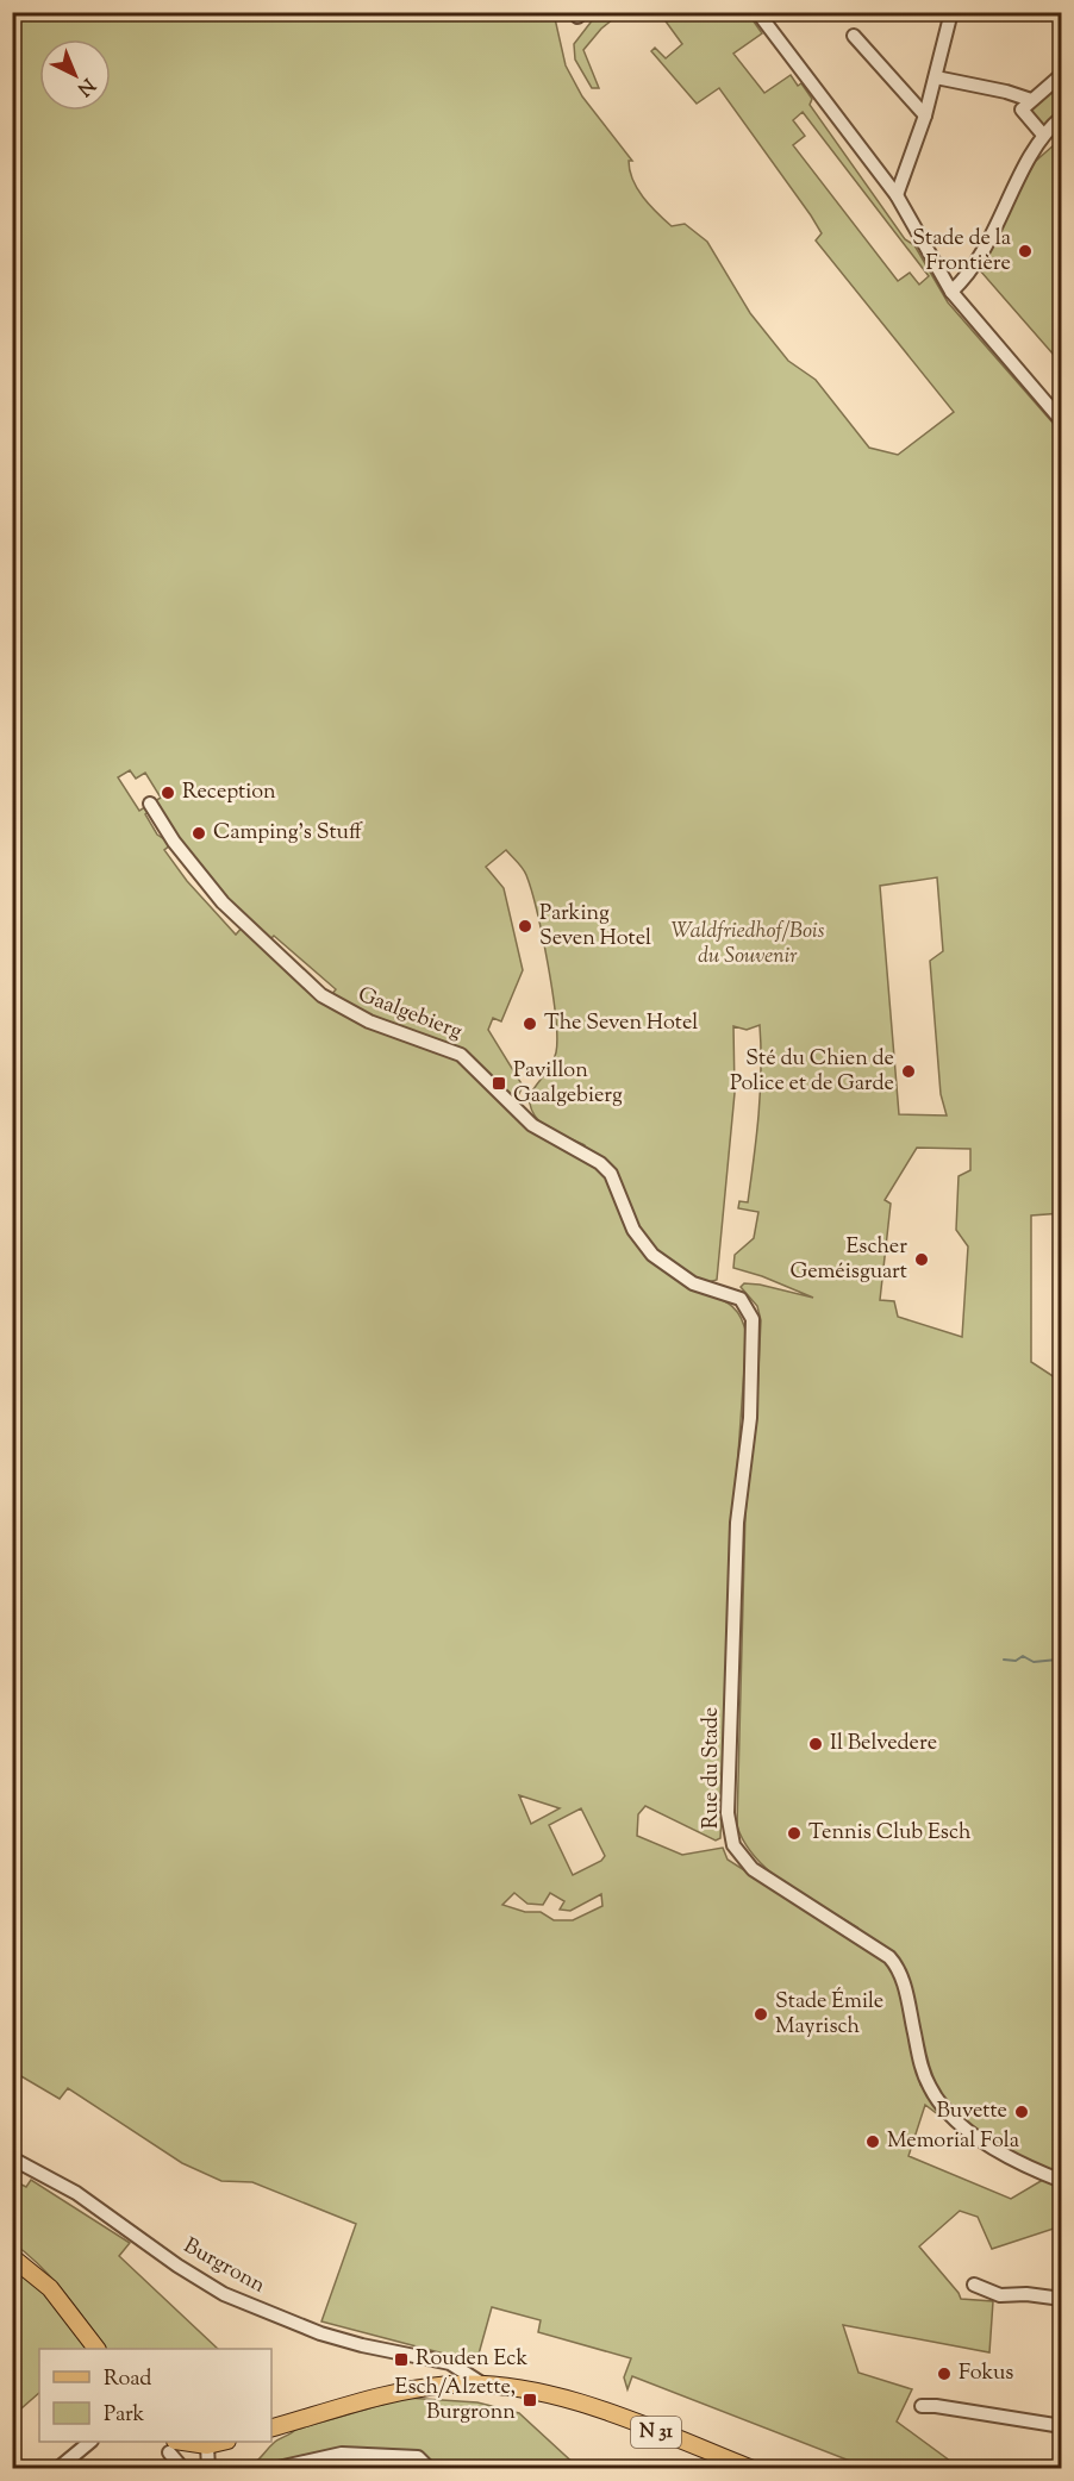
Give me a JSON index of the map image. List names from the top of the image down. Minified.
{"streets":{"main road":["N 31"],"street":["Gaalgebierg","Rue du Stade","Burgronn"]},"crossings":[["Gaalgebierg","Rue du Stade"],["Burgronn","N 31"]],"parks":["Waldfriedhof/Bois du Souvenir"],"places":{"other":["Stade de la Frontière","Reception","Camping's Stuff","Parking Seven Hotel","The Seven Hotel","Sté du Chien de Police et de Garde","Escher Geméisguart","Il Belvedere","Tennis Club Esch","Stade Émile Mayrisch","Buvette","Memorial Fola","Fokus"],"transit":["Pavillon Gaalgebierg","Rouden Eck","Esch/Alzette, Burgronn"]},"legend":["Road","Park"],"north":"bottom right"}
